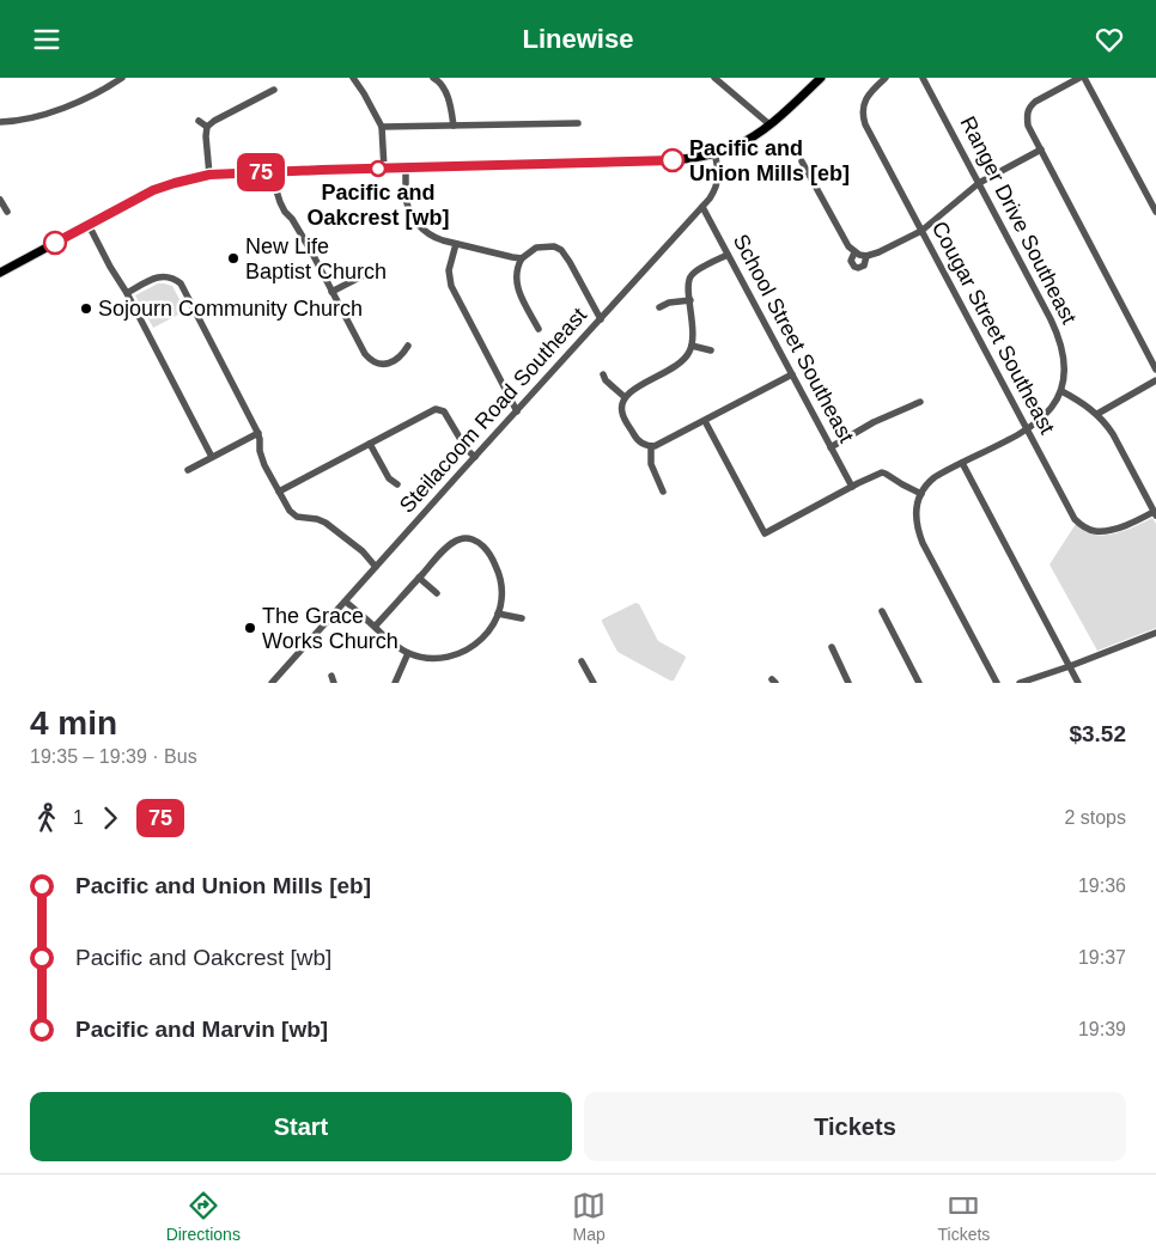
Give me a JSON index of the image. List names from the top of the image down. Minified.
{"streets":{"street":["Ranger Drive Southeast","Cougar Street Southeast","School Street Southeast","Steilacoom Road Southeast"]},"crossings":[["Ranger Drive Southeast","Cougar Street Southeast"],["School Street Southeast","Steilacoom Road Southeast"]],"places":["Pacific and Union Mills [eb]","Pacific and Oakcrest [wb]","New Life Baptist Church","Sojourn Community Church","The Grace Works Church"],"lines":["bus line 75"],"page":{"header":"Linewise","on_map":"75","heading":["4 min","19:35 – 19:39 · Bus","$3.52"],"legs":["1","75","2 stops"],"list":[{"name":"Pacific and Union Mills [eb]","value":"19:36"},{"name":"Pacific and Oakcrest [wb]","value":"19:37"},{"name":"Pacific and Marvin [wb]","value":"19:39"}],"buttons":["Start","Tickets"],"tabs":["Directions","Map","Tickets"]}}
